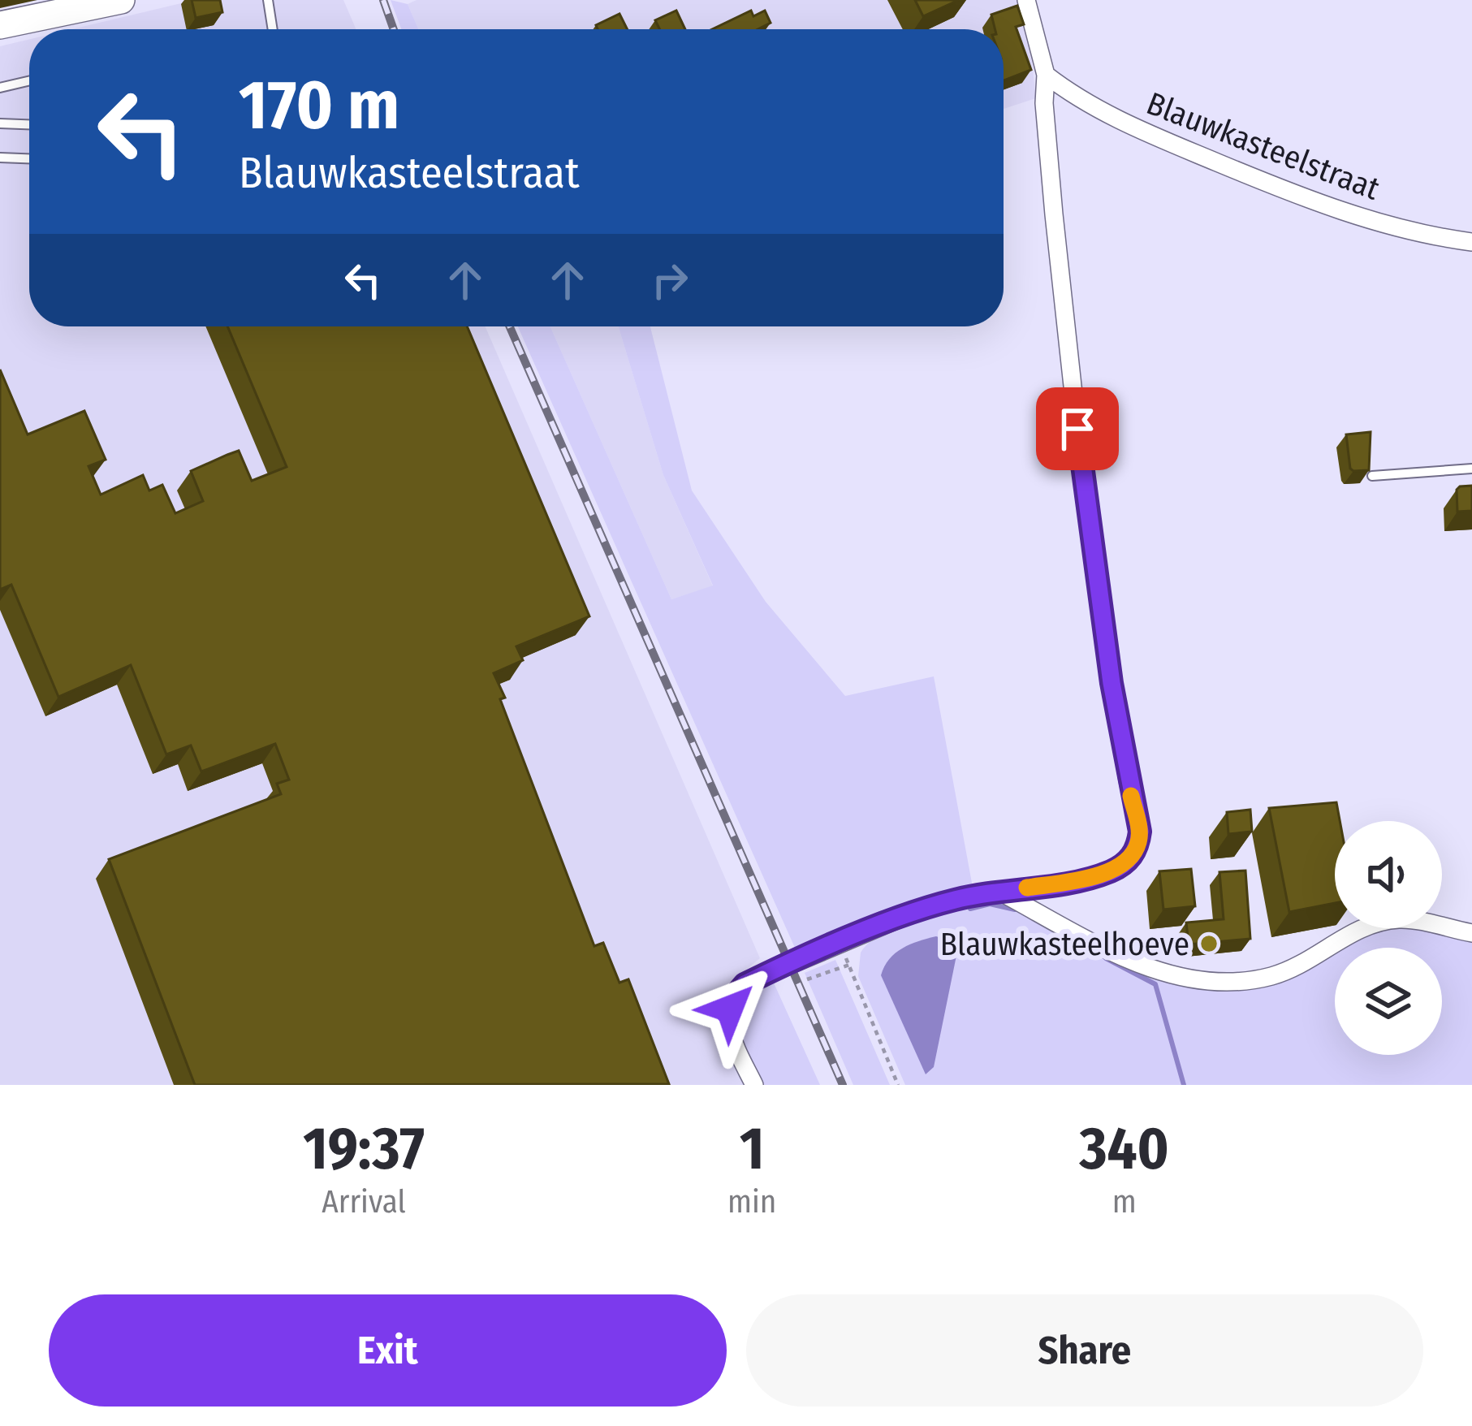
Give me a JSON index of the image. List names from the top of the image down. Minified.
{"streets":{"street":["Blauwkasteelstraat"]},"places":["Blauwkasteelhoeve"],"page":{"turn":["170 m","Blauwkasteelstraat"],"eta":["19:37","Arrival","1","min","340","m"],"buttons":["Exit","Share"]}}
